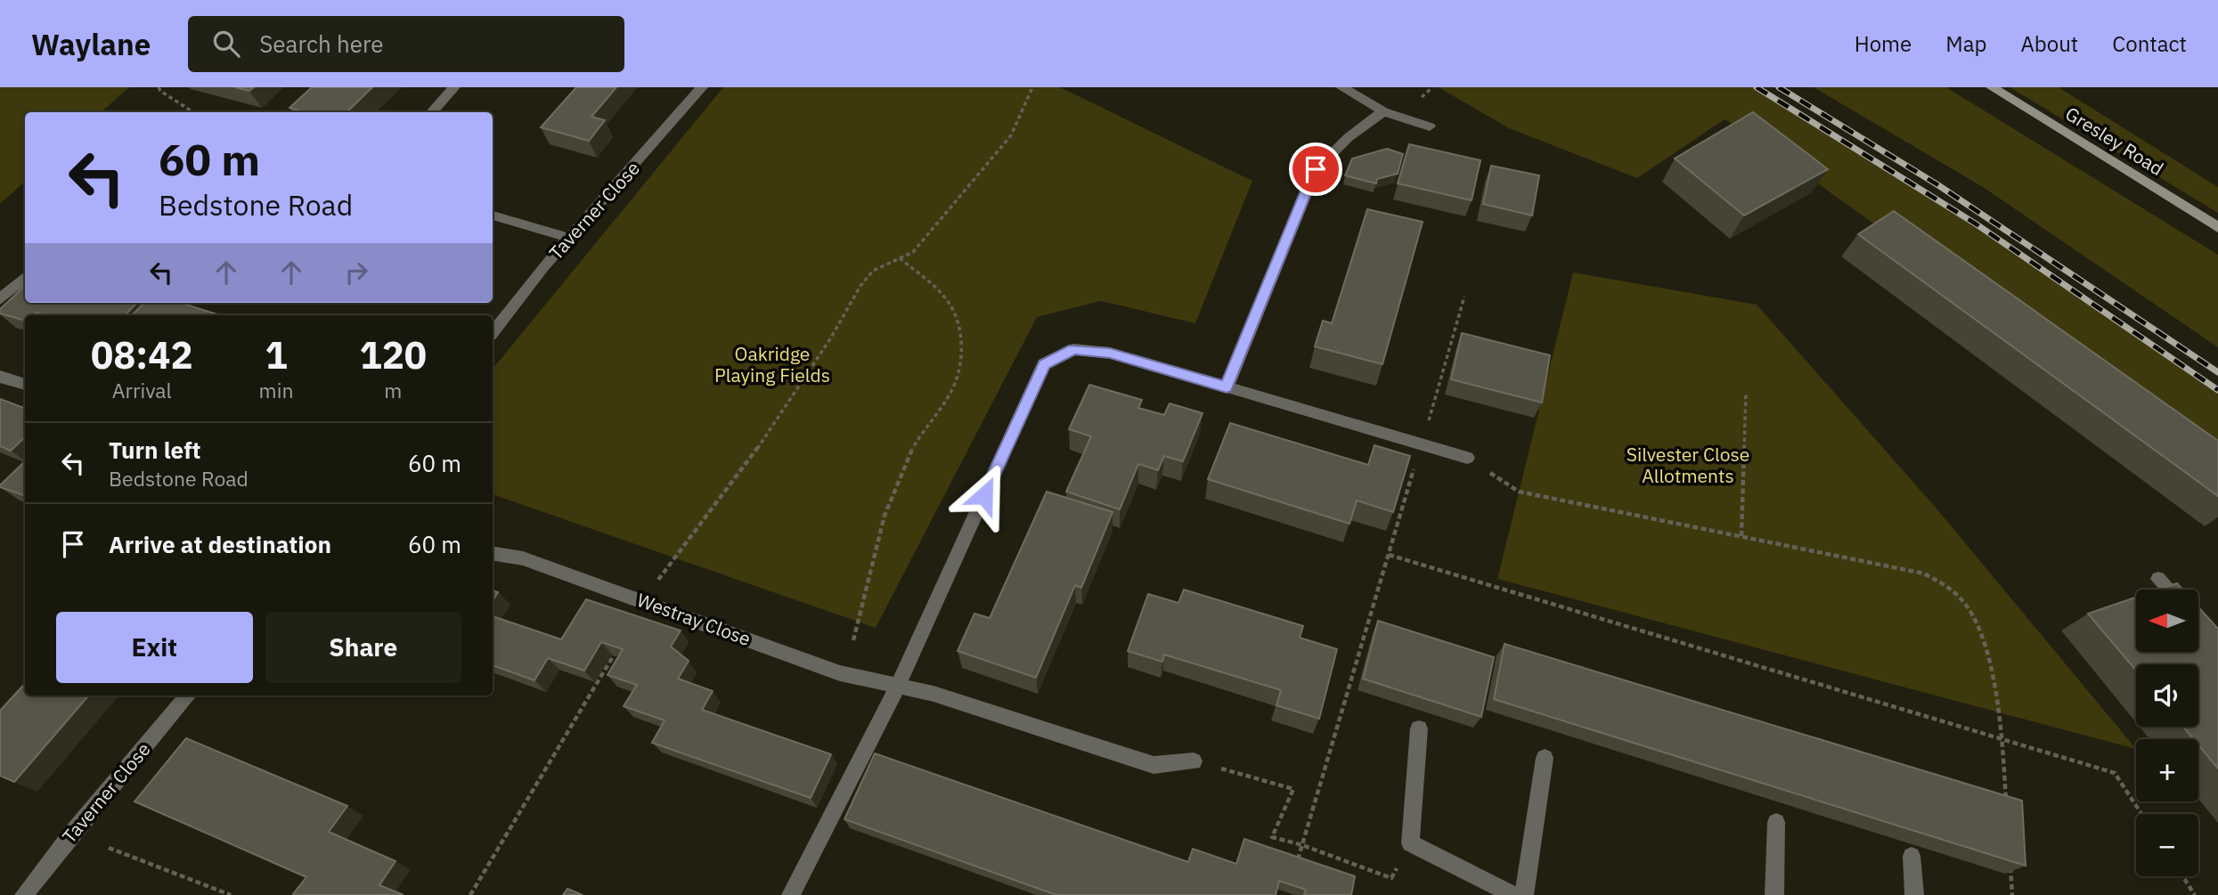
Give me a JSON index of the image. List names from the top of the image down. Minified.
{"streets":{"street":["Gresley Road","Taverner Close","Westray Close"]},"parks":["Oakridge Playing Fields","Silvester Close Allotments"],"north":"left","page":{"header":"Waylane","search":"Search here","nav":["Home","Map","About","Contact"],"turn":["60 m","Bedstone Road"],"eta":["08:42","Arrival","1","min","120","m"],"list":[{"name":"Turn left","note":"Bedstone Road","value":"60 m"},{"name":"Arrive at destination","value":"60 m"}],"map_buttons":["+","−"],"buttons":["Exit","Share"]}}
